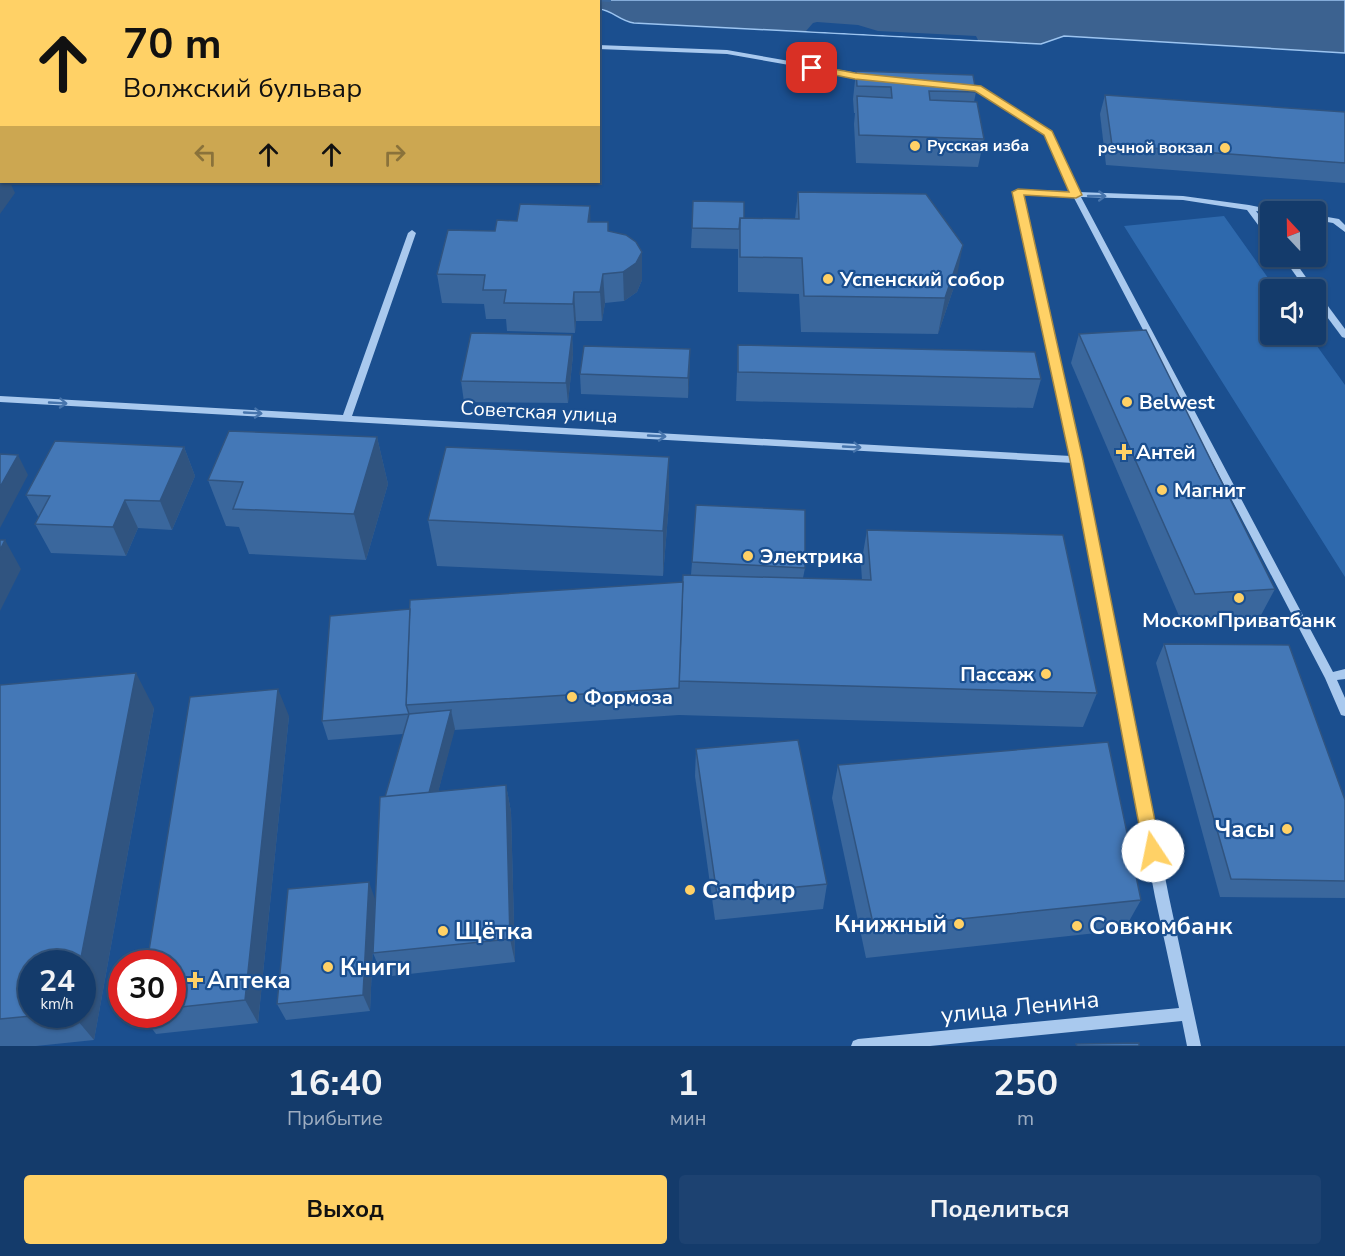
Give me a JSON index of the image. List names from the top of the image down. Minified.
{"streets":{"street":["Советская улица","улица Ленина"]},"one_way":["Советская улица"],"places":{"other":["Русская изба","речной вокзал","Успенский собор","Belwest","Магнит","Электрика","МоскомПриватбанк","Пассаж","Формоза","Часы","Сапфир","Книжный","Совкомбанк","Щётка","Книги"],"health":["Антей","Аптека"]},"north":"top","page":{"turn":["70 m","Волжский бульвар"],"speed":"24 km/h","limit":"30","eta":["16:40","Прибытие","1","мин","250","m"],"buttons":["Выход","Поделиться"]}}
